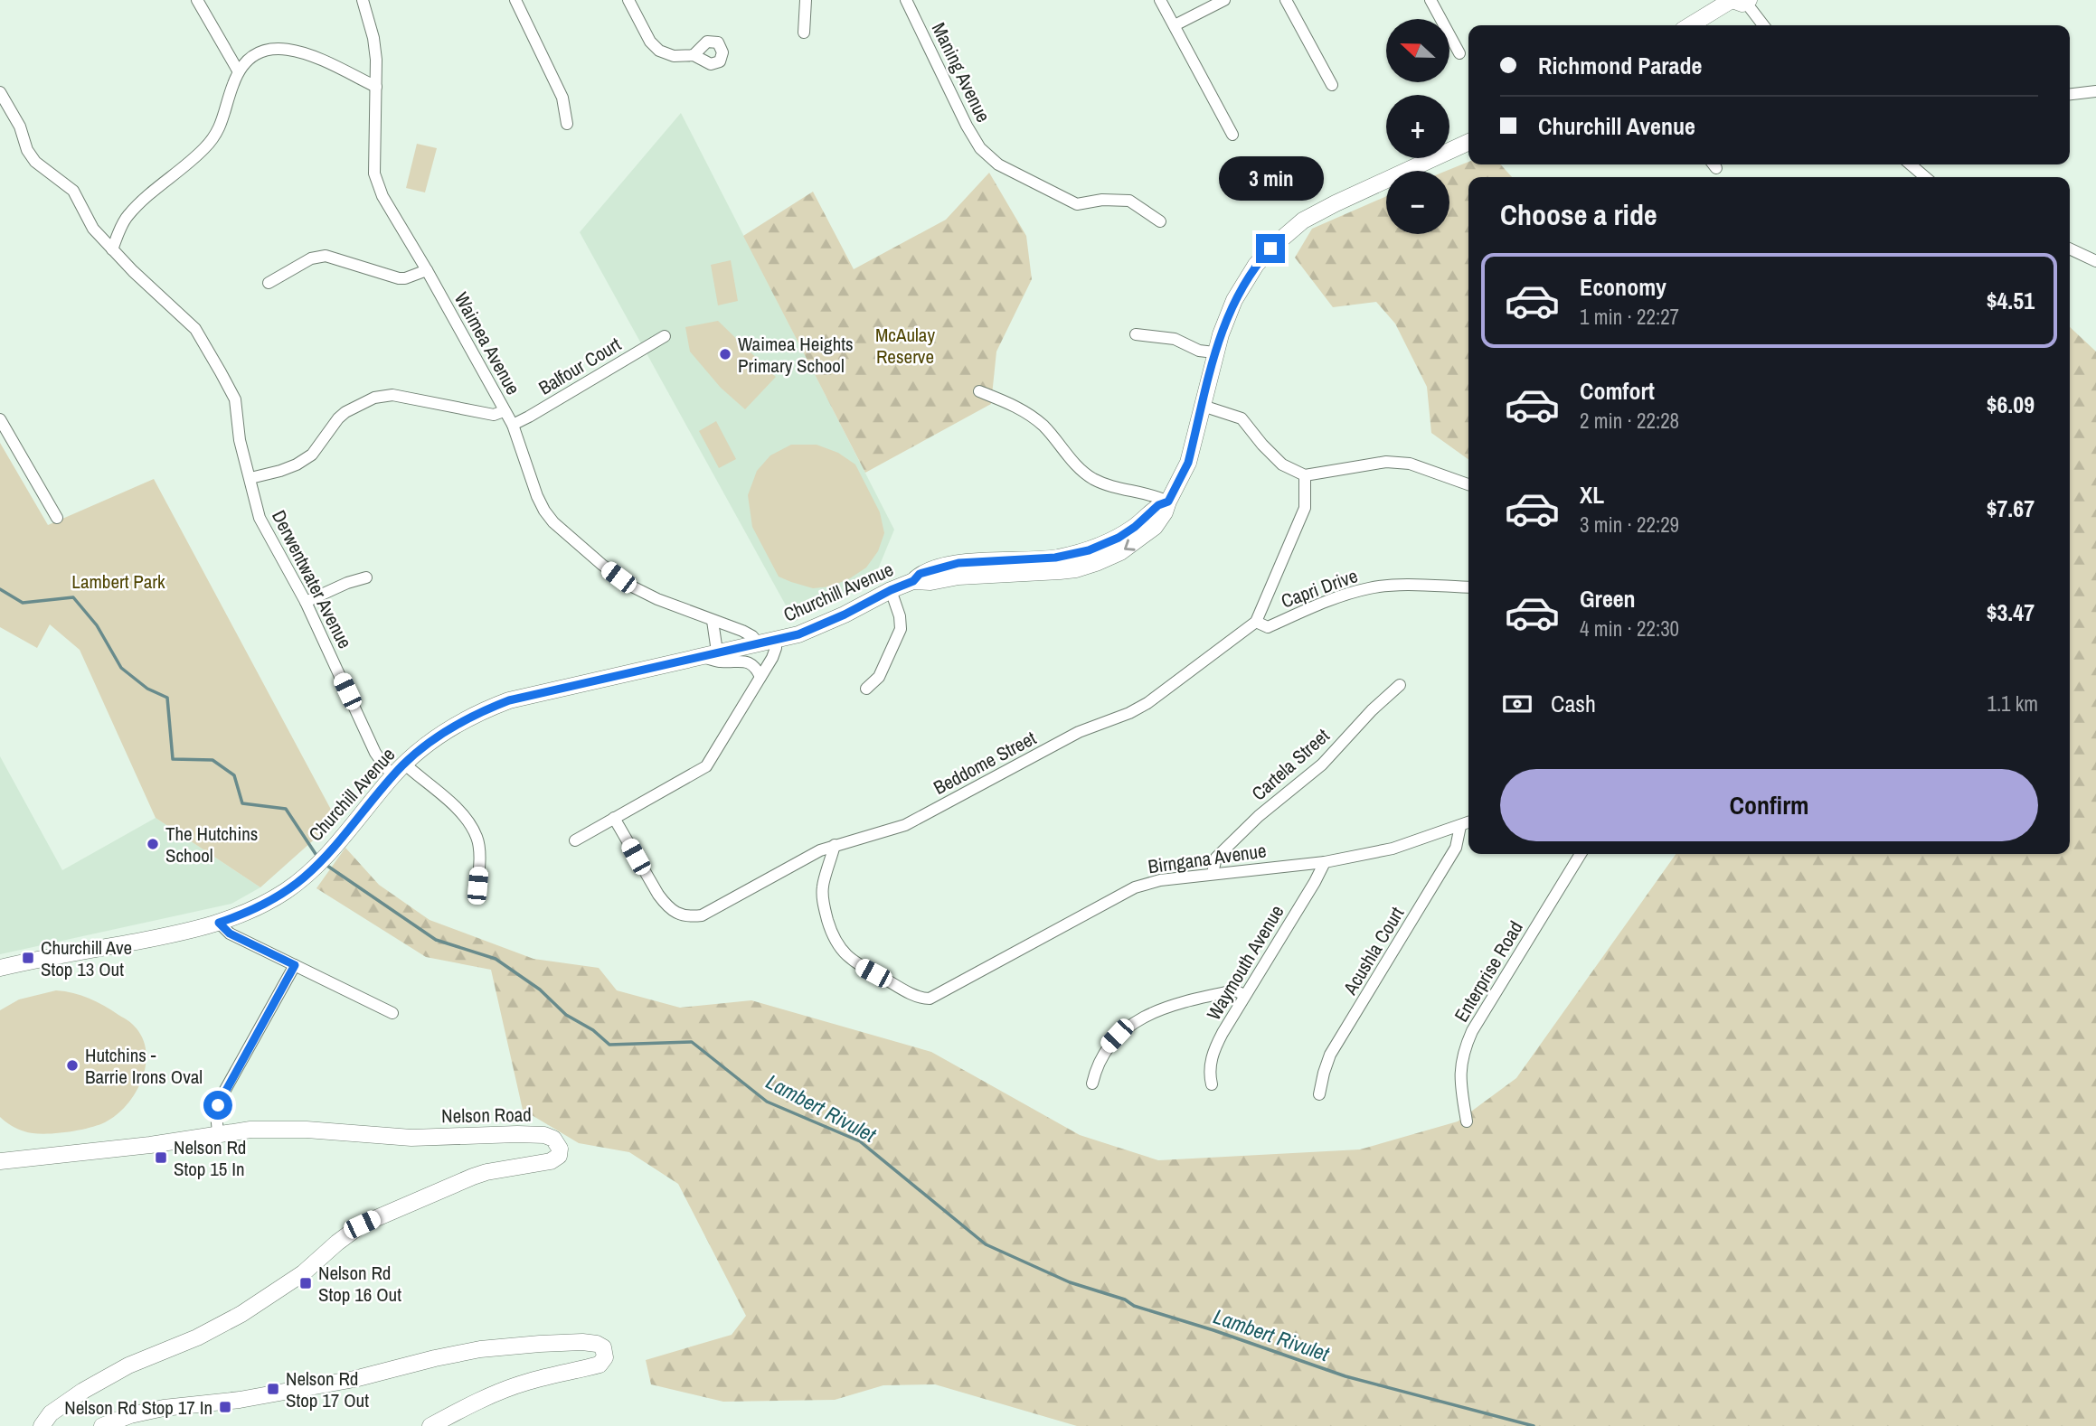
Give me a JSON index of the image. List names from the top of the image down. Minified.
{"streets":{"street":["Maning Avenue","Waimea Avenue","Balfour Court","Derwentwater Avenue","Capri Drive","Churchill Avenue","Beddome Street","Cartela Street","Birngana Avenue","Acushla Court","Waymouth Avenue","Enterprise Road","Nelson Road"]},"crossings":[["Waimea Avenue","Balfour Court"],["Waimea Avenue","Churchill Avenue"],["Derwentwater Avenue","Churchill Avenue"],["Capri Drive","Beddome Street"],["Beddome Street","Birngana Avenue"],["Cartela Street","Birngana Avenue"],["Birngana Avenue","Acushla Court"],["Birngana Avenue","Waymouth Avenue"]],"water":["Lambert Rivulet"],"parks":["McAulay Reserve","Lambert Park"],"places":{"other":["Waimea Heights Primary School","The Hutchins School","Hutchins - Barrie Irons Oval"],"transit":["Churchill Ave Stop 13 Out","Nelson Rd Stop 15 In","Nelson Rd Stop 16 Out","Nelson Rd Stop 17 Out","Nelson Rd Stop 17 In"]},"north":"left","page":{"map_buttons":["+","−"],"banner":["Richmond Parade","Churchill Avenue"],"bubble":"3 min","heading":"Choose a ride","list":[{"name":"Economy","note":"1 min · 22:27","value":"$4.51"},{"name":"Comfort","note":"2 min · 22:28","value":"$6.09"},{"name":"XL","note":"3 min · 22:29","value":"$7.67"},{"name":"Green","note":"4 min · 22:30","value":"$3.47"}],"pay":["Cash","1.1 km"],"buttons":"Confirm"}}
